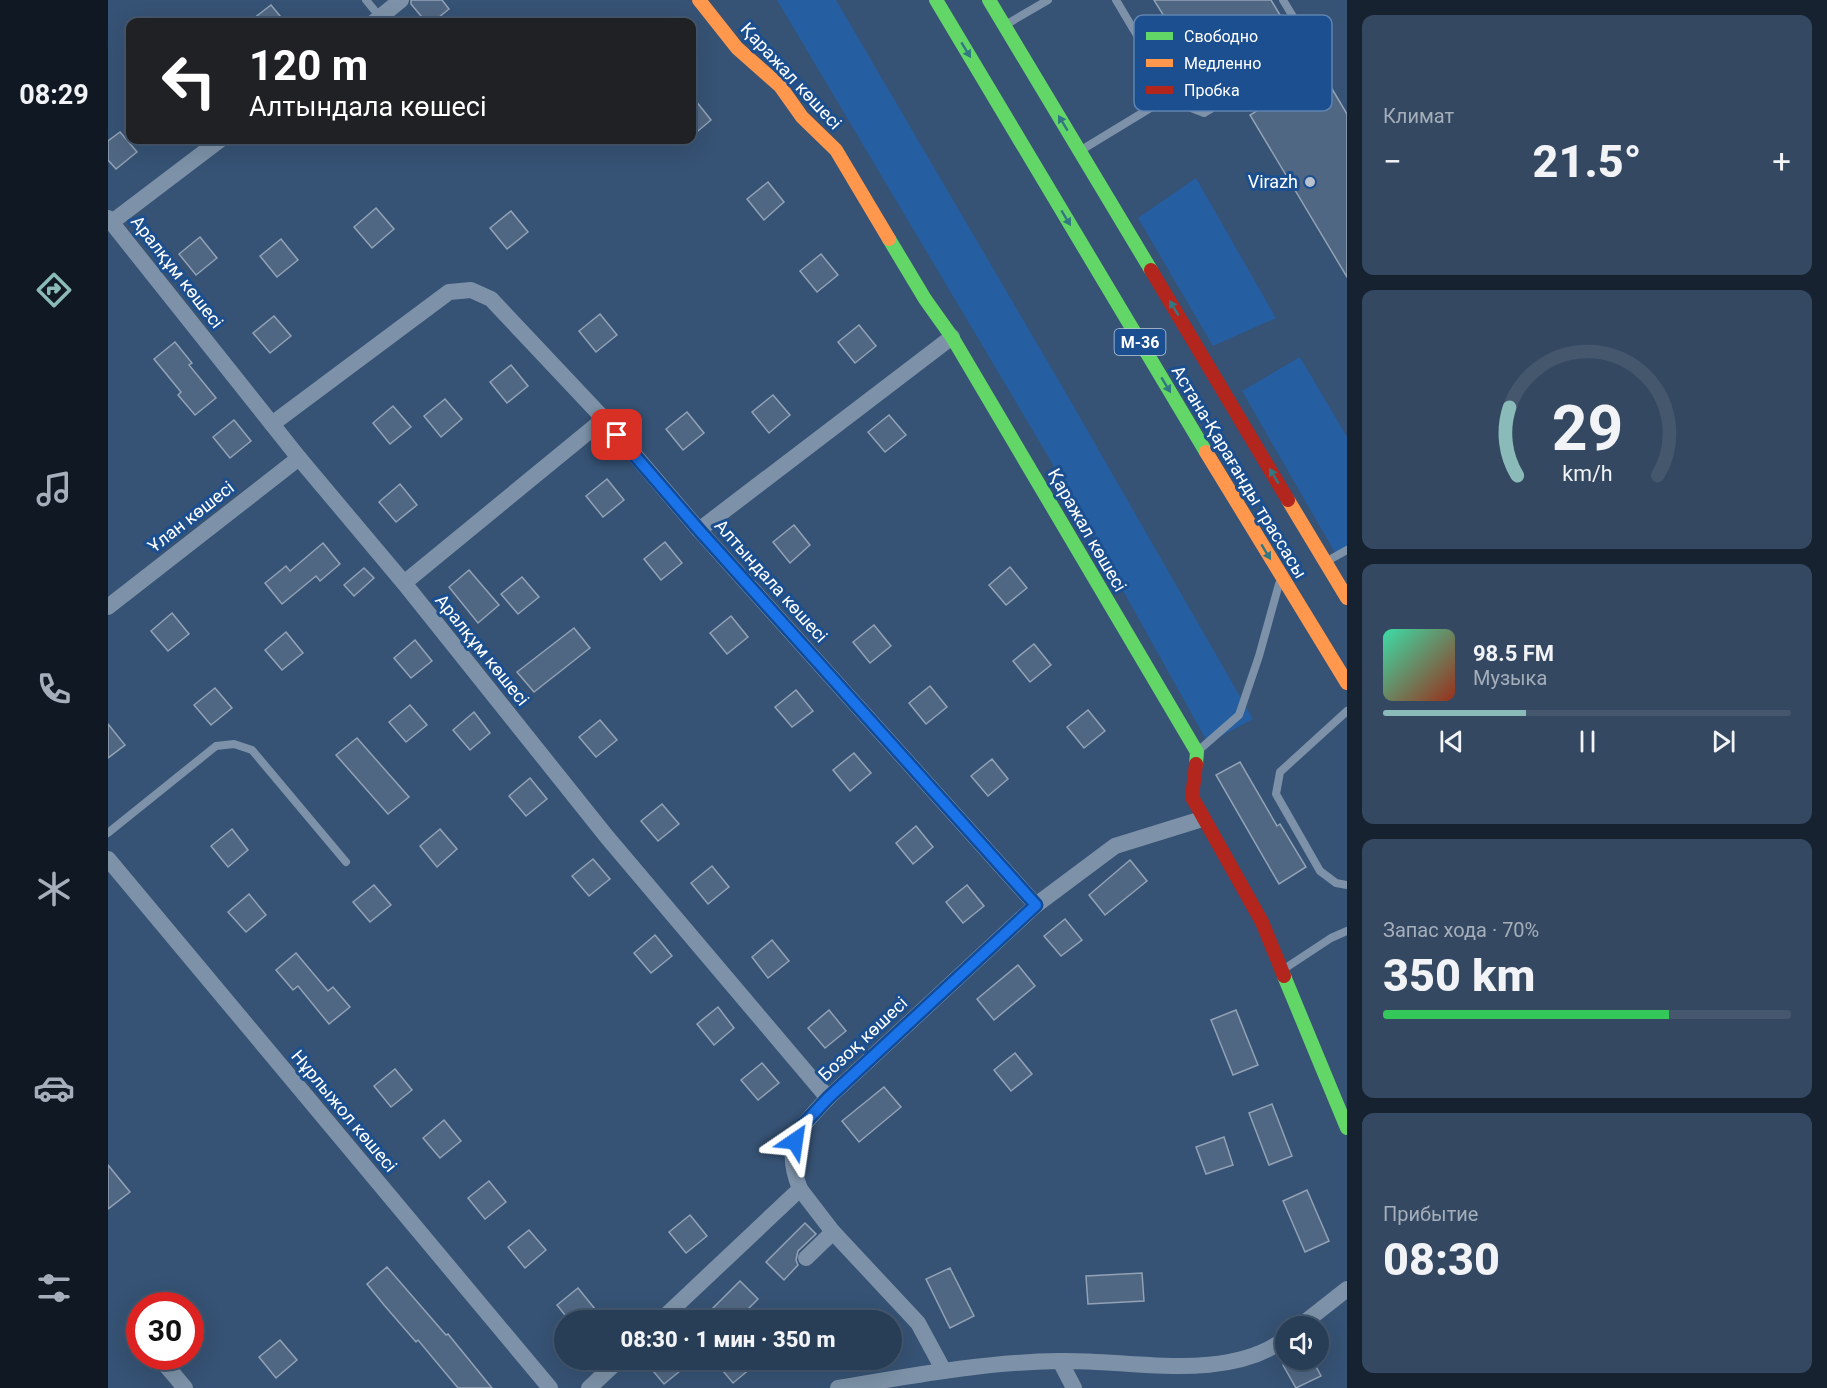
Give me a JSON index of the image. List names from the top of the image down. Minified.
{"streets":{"main road":["Қаражал көшесі","M-36","Астана-Қарағанды трассасы"],"street":["Аралқұм көшесі","Ұлан көшесі","Алтындала көшесі","Бозоқ көшесі","Нұрлыжол көшесі"]},"crossings":[["Аралқұм көшесі","Ұлан көшесі"],["Аралқұм көшесі","Алтындала көшесі"],["Аралқұм көшесі","Бозоқ көшесі"],["Алтындала көшесі","Бозоқ көшесі"]],"places":["Virazh"],"legend":["Свободно","Медленно","Пробка"],"page":{"tabs":"08:29","tile":["Климат",["Запас хода · 70%","350 km"],["Прибытие","08:30"]],"turn":["120 m","Алтындала көшесі"],"heat":["−","21.5°","+"],"song":["98.5 FM","Музыка"],"limit":"30","trip":"08:30 · 1 мин · 350 m","gauge":["29","km/h"]}}
